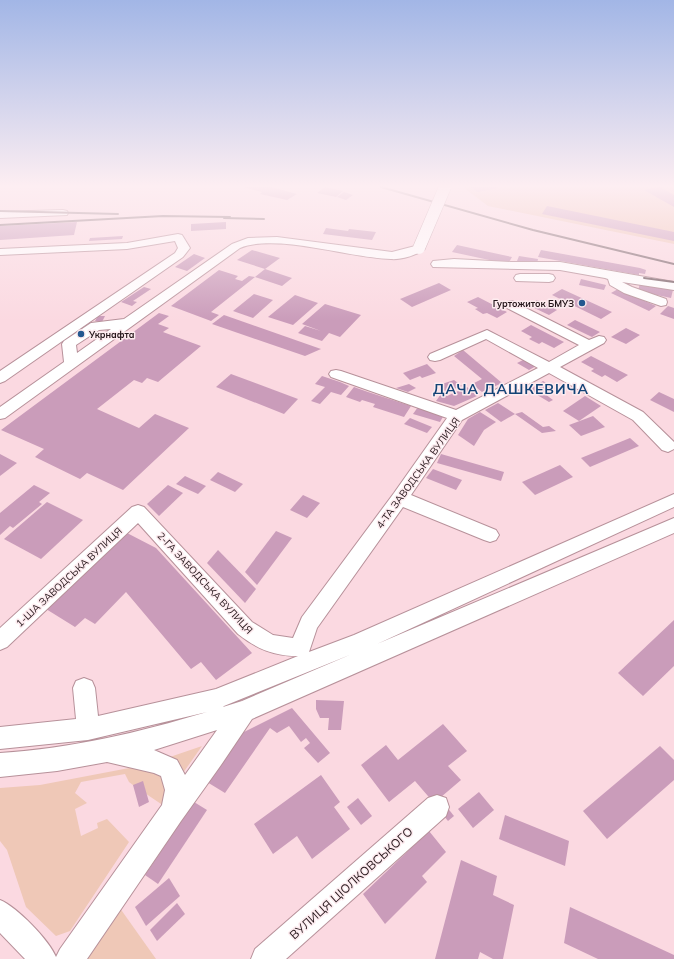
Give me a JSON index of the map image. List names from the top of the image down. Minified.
{"streets":{"street":["4-ТА ЗАВОДСЬКА ВУЛИЦЯ","1-ША ЗАВОДСЬКА ВУЛИЦЯ","2-ГА ЗАВОДСЬКА ВУЛИЦЯ","ВУЛИЦЯ ЦІОЛКОВСЬКОГО"]},"crossings":[["4-ТА ЗАВОДСЬКА ВУЛИЦЯ","2-ГА ЗАВОДСЬКА ВУЛИЦЯ"],["1-ША ЗАВОДСЬКА ВУЛИЦЯ","2-ГА ЗАВОДСЬКА ВУЛИЦЯ"]],"districts":["ДАЧА ДАШКЕВИЧА"],"places":["Гуртожиток БМУЗ","Укрнафта"]}
